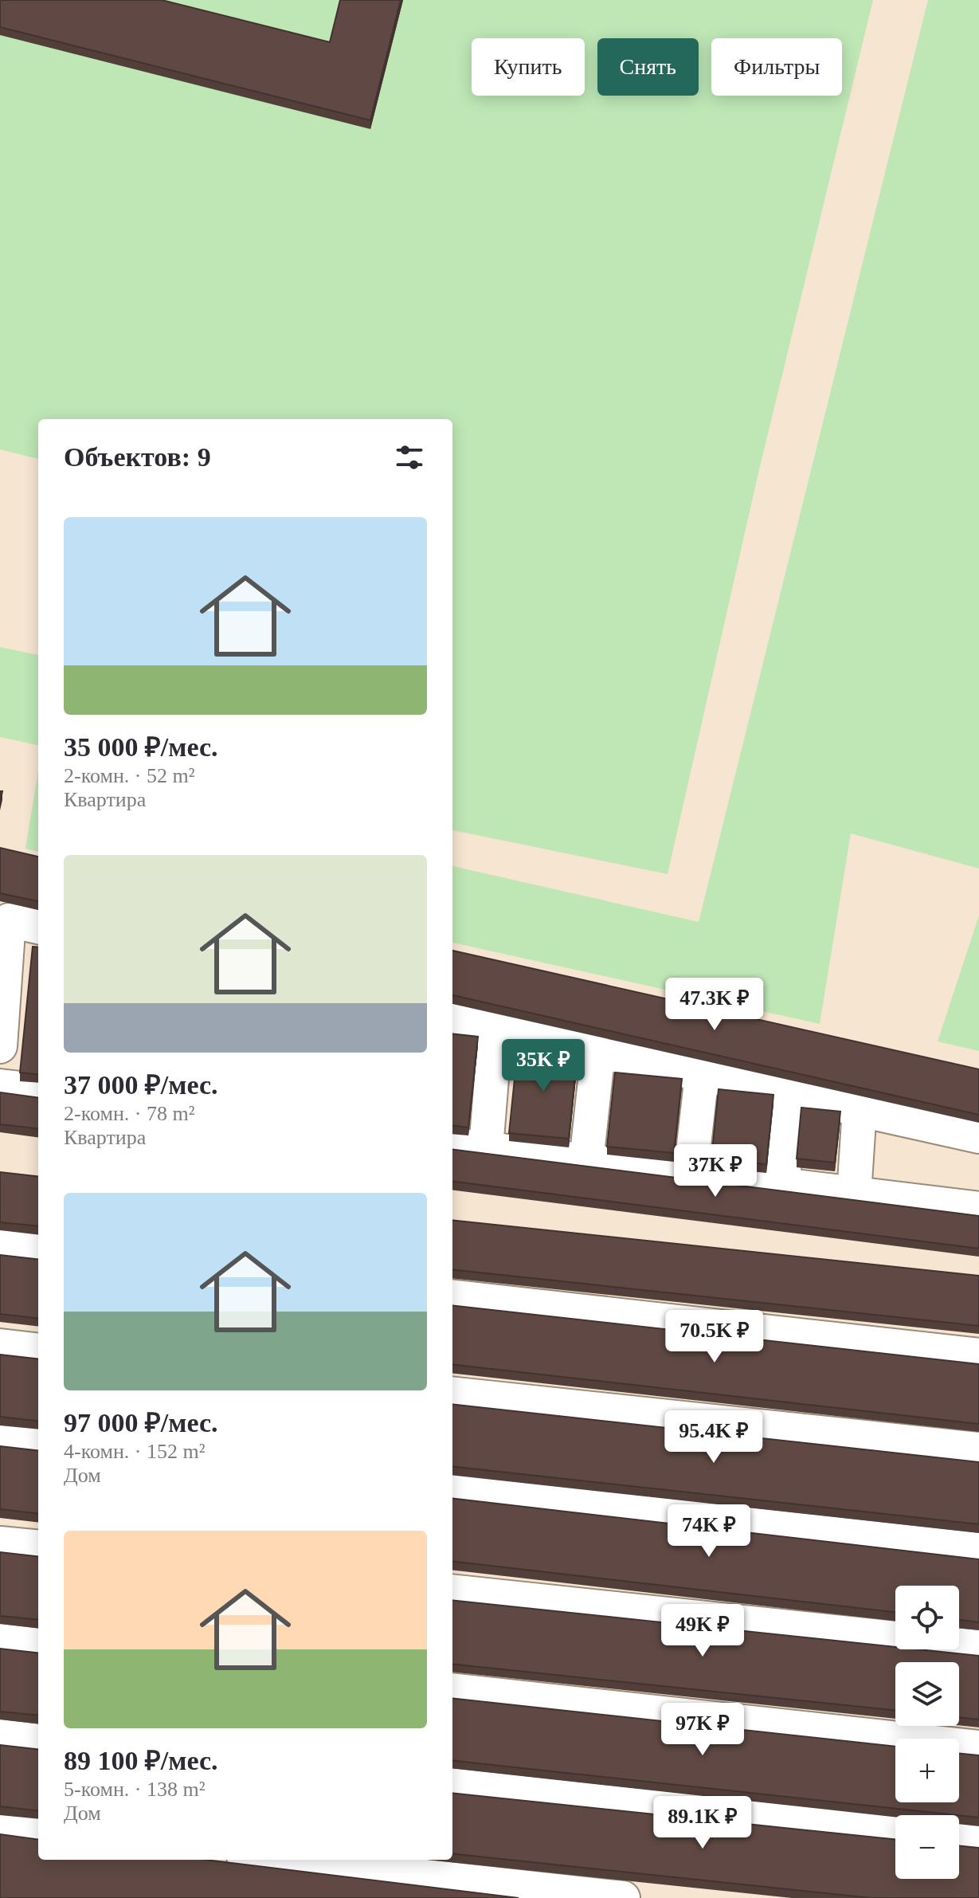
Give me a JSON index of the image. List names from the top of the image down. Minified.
{"page":{"chip":["Купить","Снять","Фильтры"],"heading":"Объектов: 9","list":[{"name":"35 000 ₽/мес.","note":"2-комн. · 52 m² · Квартира"},{"name":"37 000 ₽/мес.","note":"2-комн. · 78 m² · Квартира"},{"name":"97 000 ₽/мес.","note":"4-комн. · 152 m² · Дом"},{"name":"89 100 ₽/мес.","note":"5-комн. · 138 m² · Дом"}],"price":["47.3K ₽","35K ₽","37K ₽","70.5K ₽","95.4K ₽","74K ₽","49K ₽","97K ₽","89.1K ₽"],"map_buttons":["+","−"]}}
